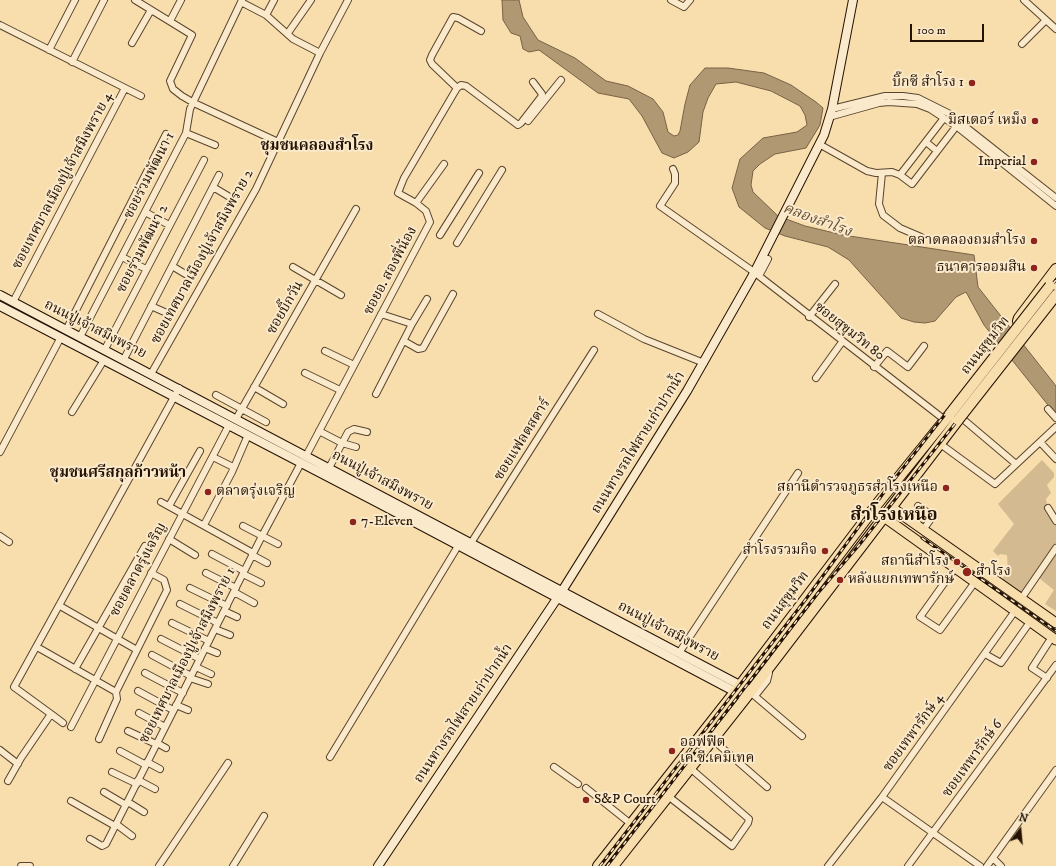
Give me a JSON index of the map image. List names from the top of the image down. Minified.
{"streets":{"highway":["ถนนสุขุมวิท"],"main road":["ถนนปู่เจ้าสมิงพราย","ถนนทางรถไฟสายเก่าปากน้ำ"],"street":["ซอยร่วมพัฒนา 1","ซอยเทศบาลเมืองปู่เจ้าสมิงพราย 4","ซอยร่วมพัฒนา 2","ซอยเทศบาลเมืองปู่เจ้าสมิงพราย 2","ซอยอ. สองพี่น้อง","ซอยบิ๊กวัน","ซอยสุขุมวิท 80","ซอยแฟลตสตาร์","ซอยตลาดรุ่งเจริญ","ซอยเทศบาลเมืองปู่เจ้าสมิงพราย 1","ซอยเทพารักษ์ 4","ซอยเทพารักษ์ 6"]},"crossings":[["ซอยร่วมพัฒนา 1","ถนนปู่เจ้าสมิงพราย"],["ซอยเทศบาลเมืองปู่เจ้าสมิงพราย 4","ถนนปู่เจ้าสมิงพราย"],["ซอยร่วมพัฒนา 2","ถนนปู่เจ้าสมิงพราย"],["ซอยเทศบาลเมืองปู่เจ้าสมิงพราย 2","ถนนปู่เจ้าสมิงพราย"],["ซอยอ. สองพี่น้อง","ถนนปู่เจ้าสมิงพราย"],["ซอยอ. สองพี่น้อง","ซอยเทศบาลเมืองปู่เจ้าสมิงพราย 1"],["ซอยบิ๊กวัน","ถนนปู่เจ้าสมิงพราย"],["ถนนปู่เจ้าสมิงพราย","ถนนสุขุมวิท"],["ถนนปู่เจ้าสมิงพราย","ซอยแฟลตสตาร์"],["ถนนปู่เจ้าสมิงพราย","ถนนทางรถไฟสายเก่าปากน้ำ"],["ถนนปู่เจ้าสมิงพราย","ซอยตลาดรุ่งเจริญ"],["ถนนปู่เจ้าสมิงพราย","ซอยเทศบาลเมืองปู่เจ้าสมิงพราย 1"],["ซอยสุขุมวิท 80","ถนนสุขุมวิท"],["ซอยสุขุมวิท 80","ถนนทางรถไฟสายเก่าปากน้ำ"]],"districts":["ชุมชนคลองสำโรง","ชุมชนศรีสกุลก้าวหน้า","สำโรงเหนือ"],"water":["คลองสำโรง"],"places":["บิ๊กซี สำโรง 1","มิสเตอร์ เหม็ง","Imperial","ตลาดคลองถมสำโรง","ธนาคารออมสิน","สถานีตำรวจภูธรสำโรงเหนือ","ตลาดรุ่งเจริญ","7-Eleven","สำโรงรวมกิจ","สถานีสำโรง","สำโรง","หลังแยกเทพารักษ์","ออฟฟิต เค.ซี.เคมิเทค","S&P Court"],"scale_bar":"100 m","north":"top"}
